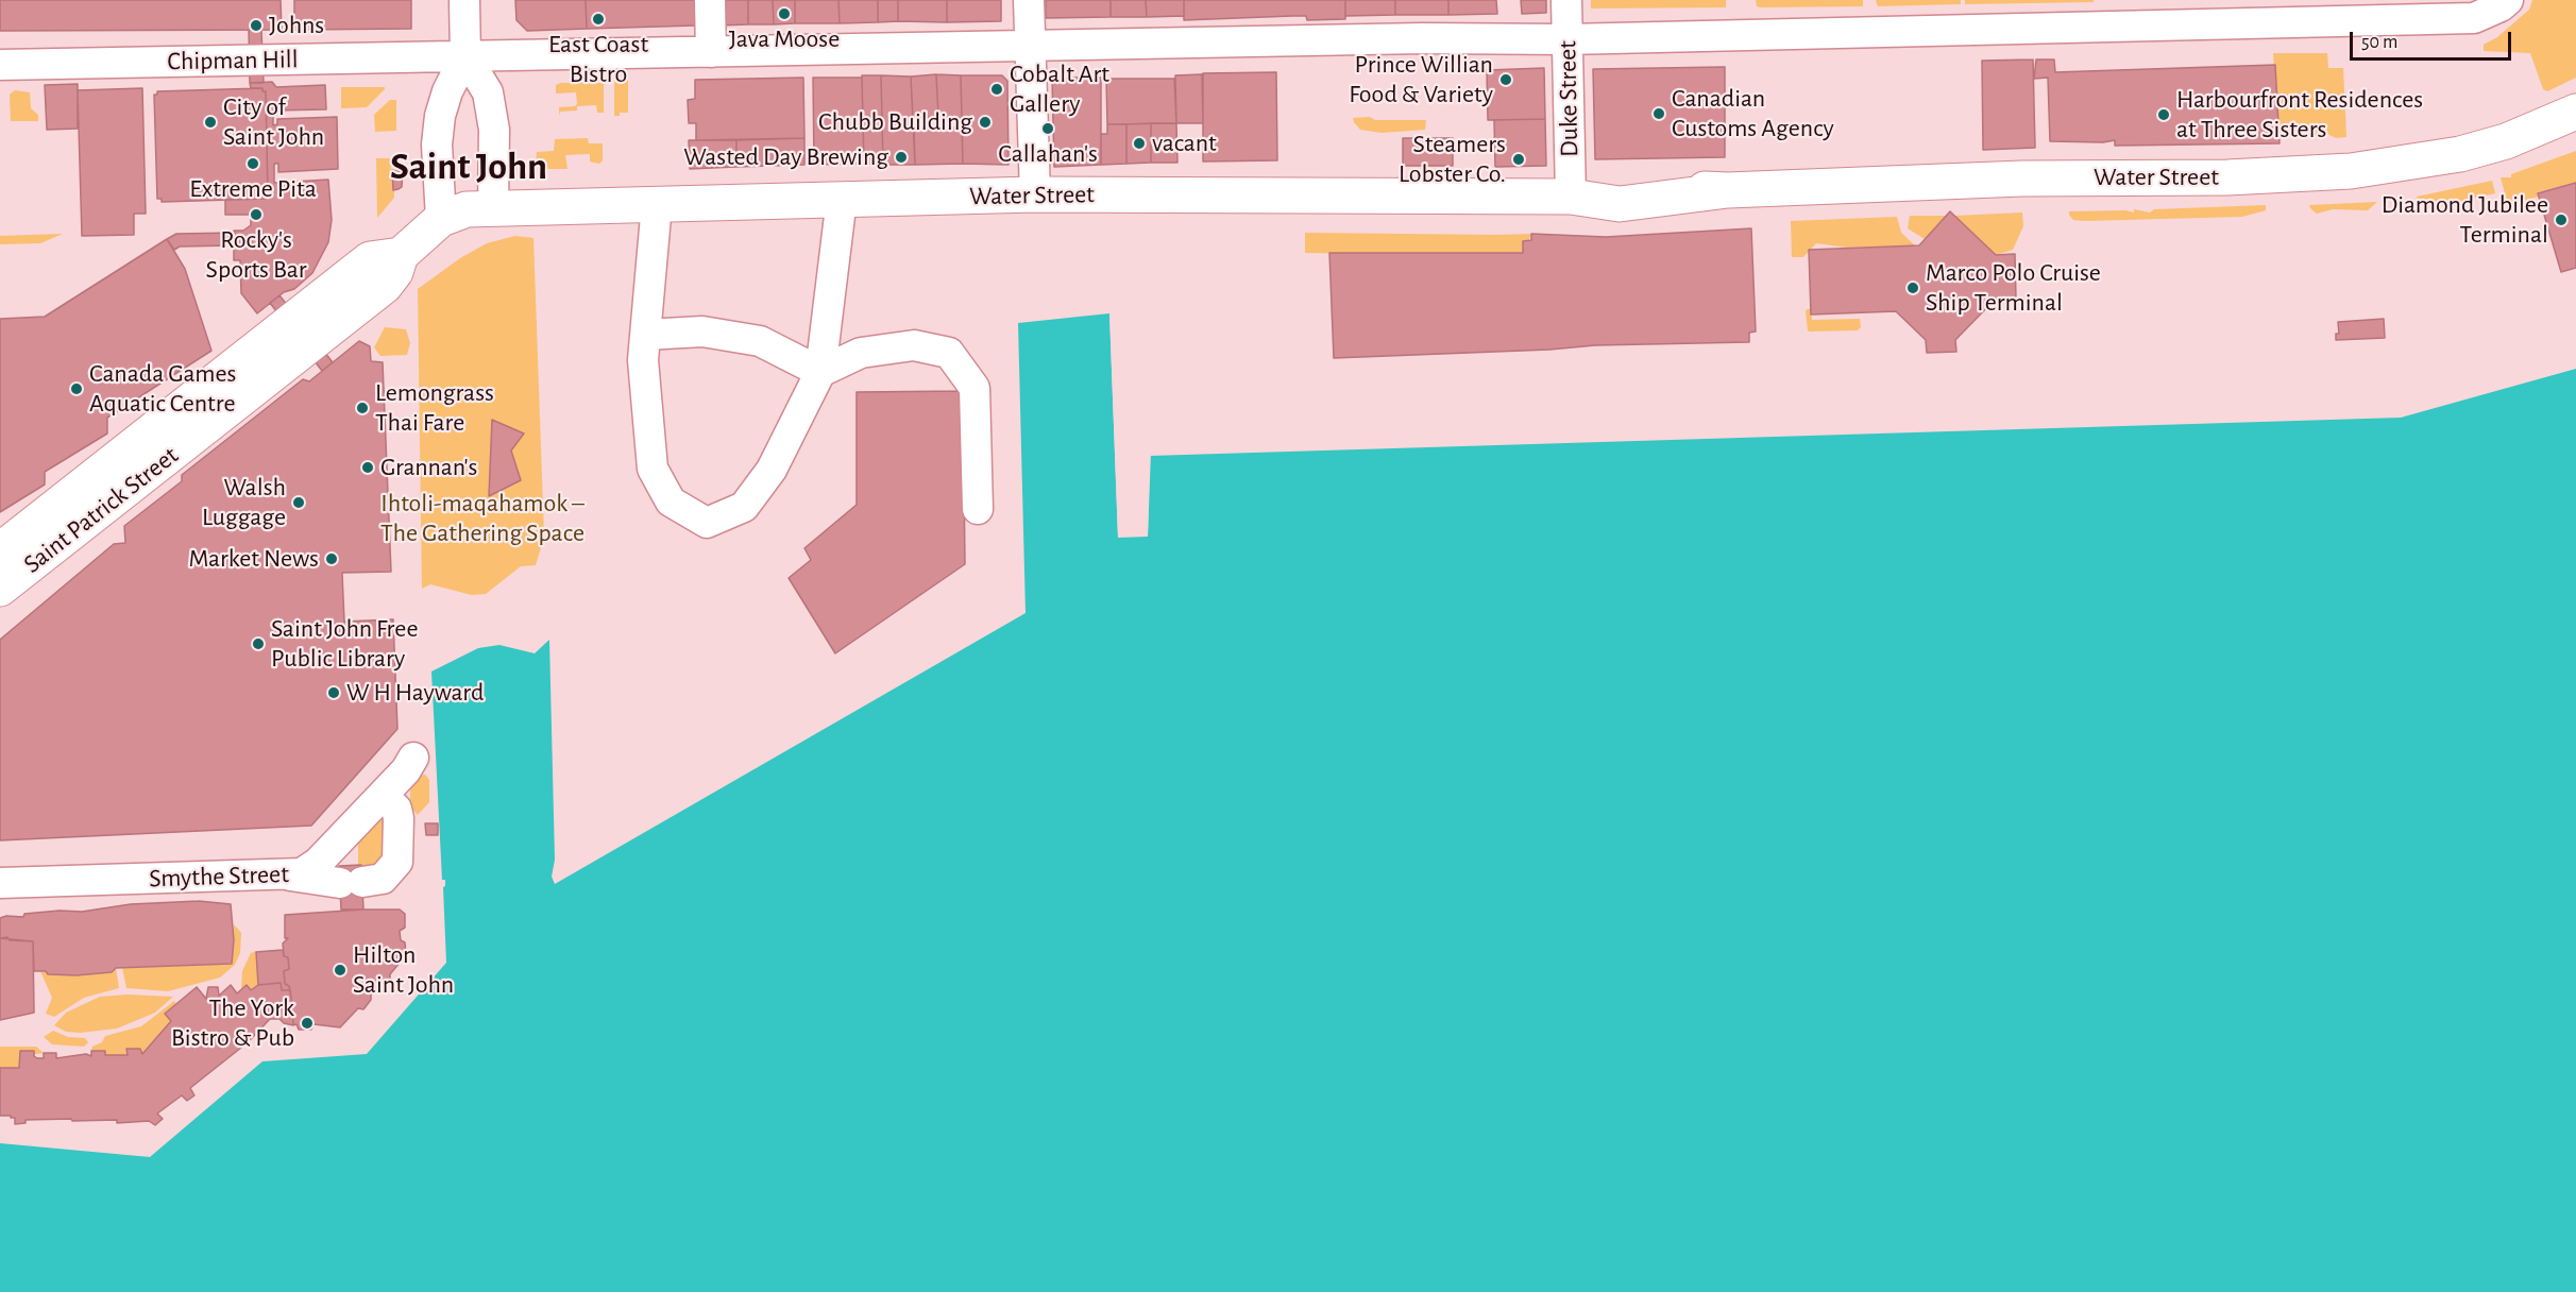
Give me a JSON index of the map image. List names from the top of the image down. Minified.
{"streets":{"main road":["Water Street","Saint Patrick Street"],"street":["Chipman Hill","Duke Street","Smythe Street"]},"crossings":[["Chipman Hill","Duke Street"],["Duke Street","Water Street"],["Water Street","Saint Patrick Street"]],"districts":["Saint John"],"parks":["Ihtoli-maqahamok – The Gathering Space"],"places":["Java Moose","East Coast Bistro","Johns","Prince Willian Food & Variety","Cobalt Art Gallery","Canadian Customs Agency","Harbourfront Residences at Three Sisters","City of Saint John","Chubb Building","Callahan's","vacant","Wasted Day Brewing","Steamers Lobster Co.","Extreme Pita","Rocky's Sports Bar","Diamond Jubilee Terminal","Marco Polo Cruise Ship Terminal","Canada Games Aquatic Centre","Lemongrass Thai Fare","Grannan's","Walsh Luggage","Market News","Saint John Free Public Library","W H Hayward","Hilton Saint John","The York Bistro & Pub"],"scale_bar":"50 m"}
